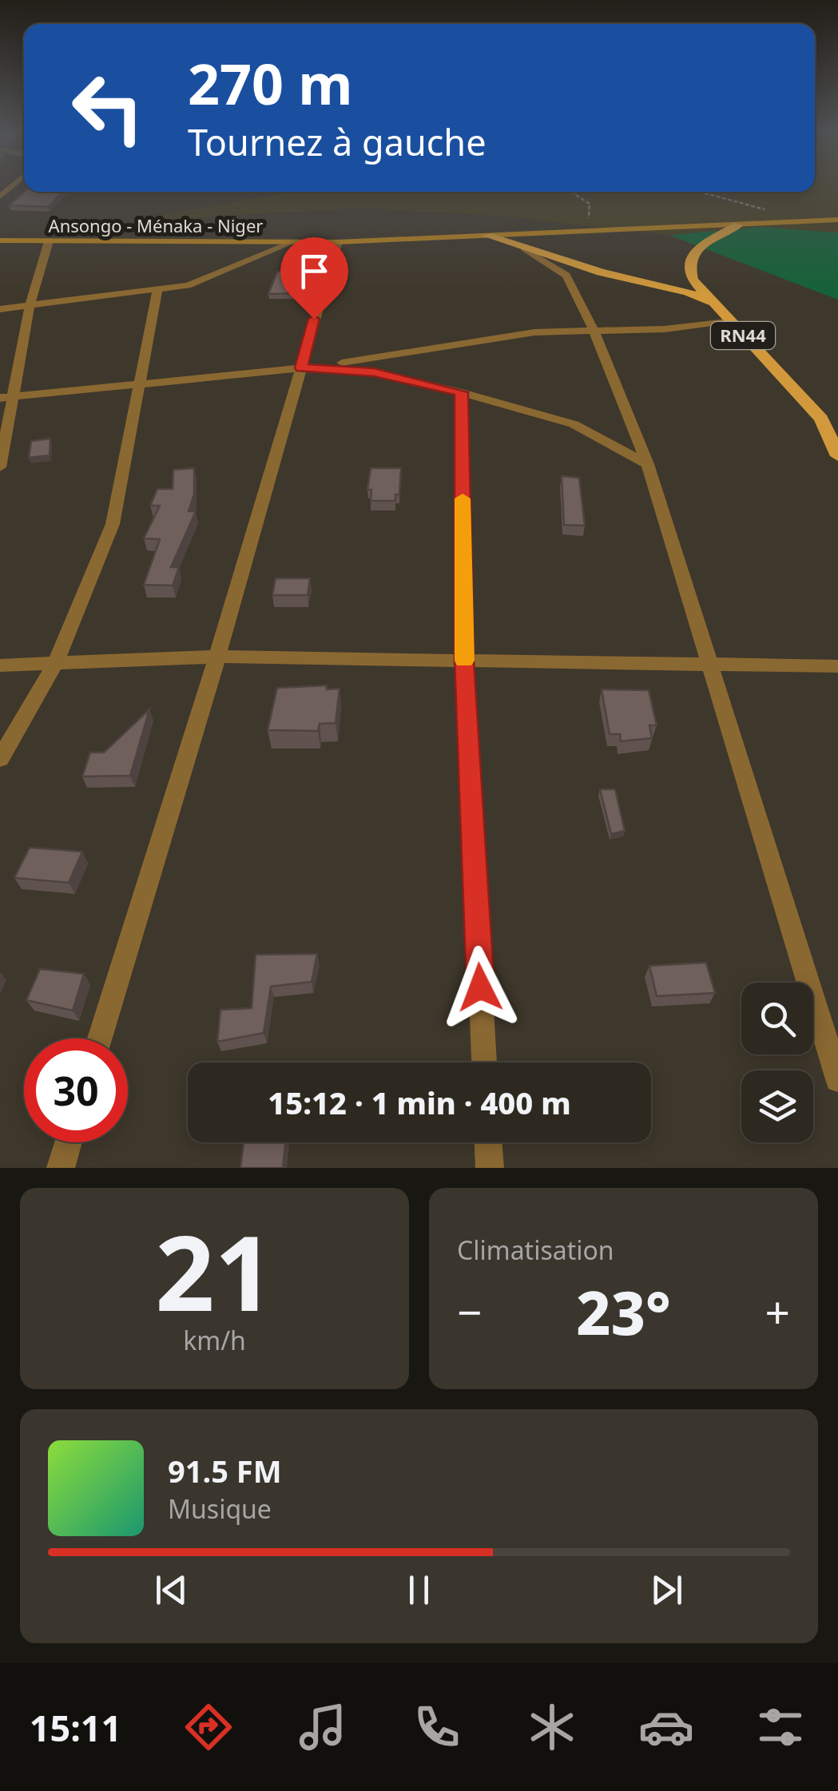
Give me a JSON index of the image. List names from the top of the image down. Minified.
{"streets":{"main road":["Ansongo - Ménaka - Niger","RN44"]},"crossings":[["Ansongo - Ménaka - Niger","RN44"]],"page":{"turn":["270 m","Tournez à gauche"],"limit":"30","trip":"15:12 · 1 min · 400 m","tile":[["21","km/h"],"Climatisation"],"heat":["−","23°","+"],"song":["91.5 FM","Musique"],"tabs":"15:11"}}
